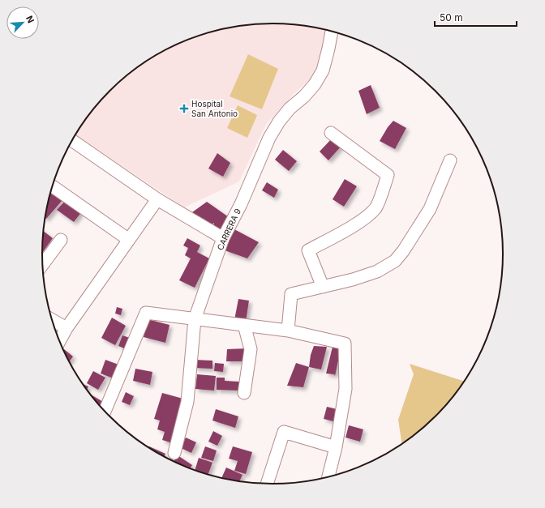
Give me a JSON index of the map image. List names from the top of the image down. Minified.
{"streets":{"street":["CARRERA 9"]},"places":{"health":["Hospital San Antonio"]},"scale_bar":"50 m","north":"top right"}
